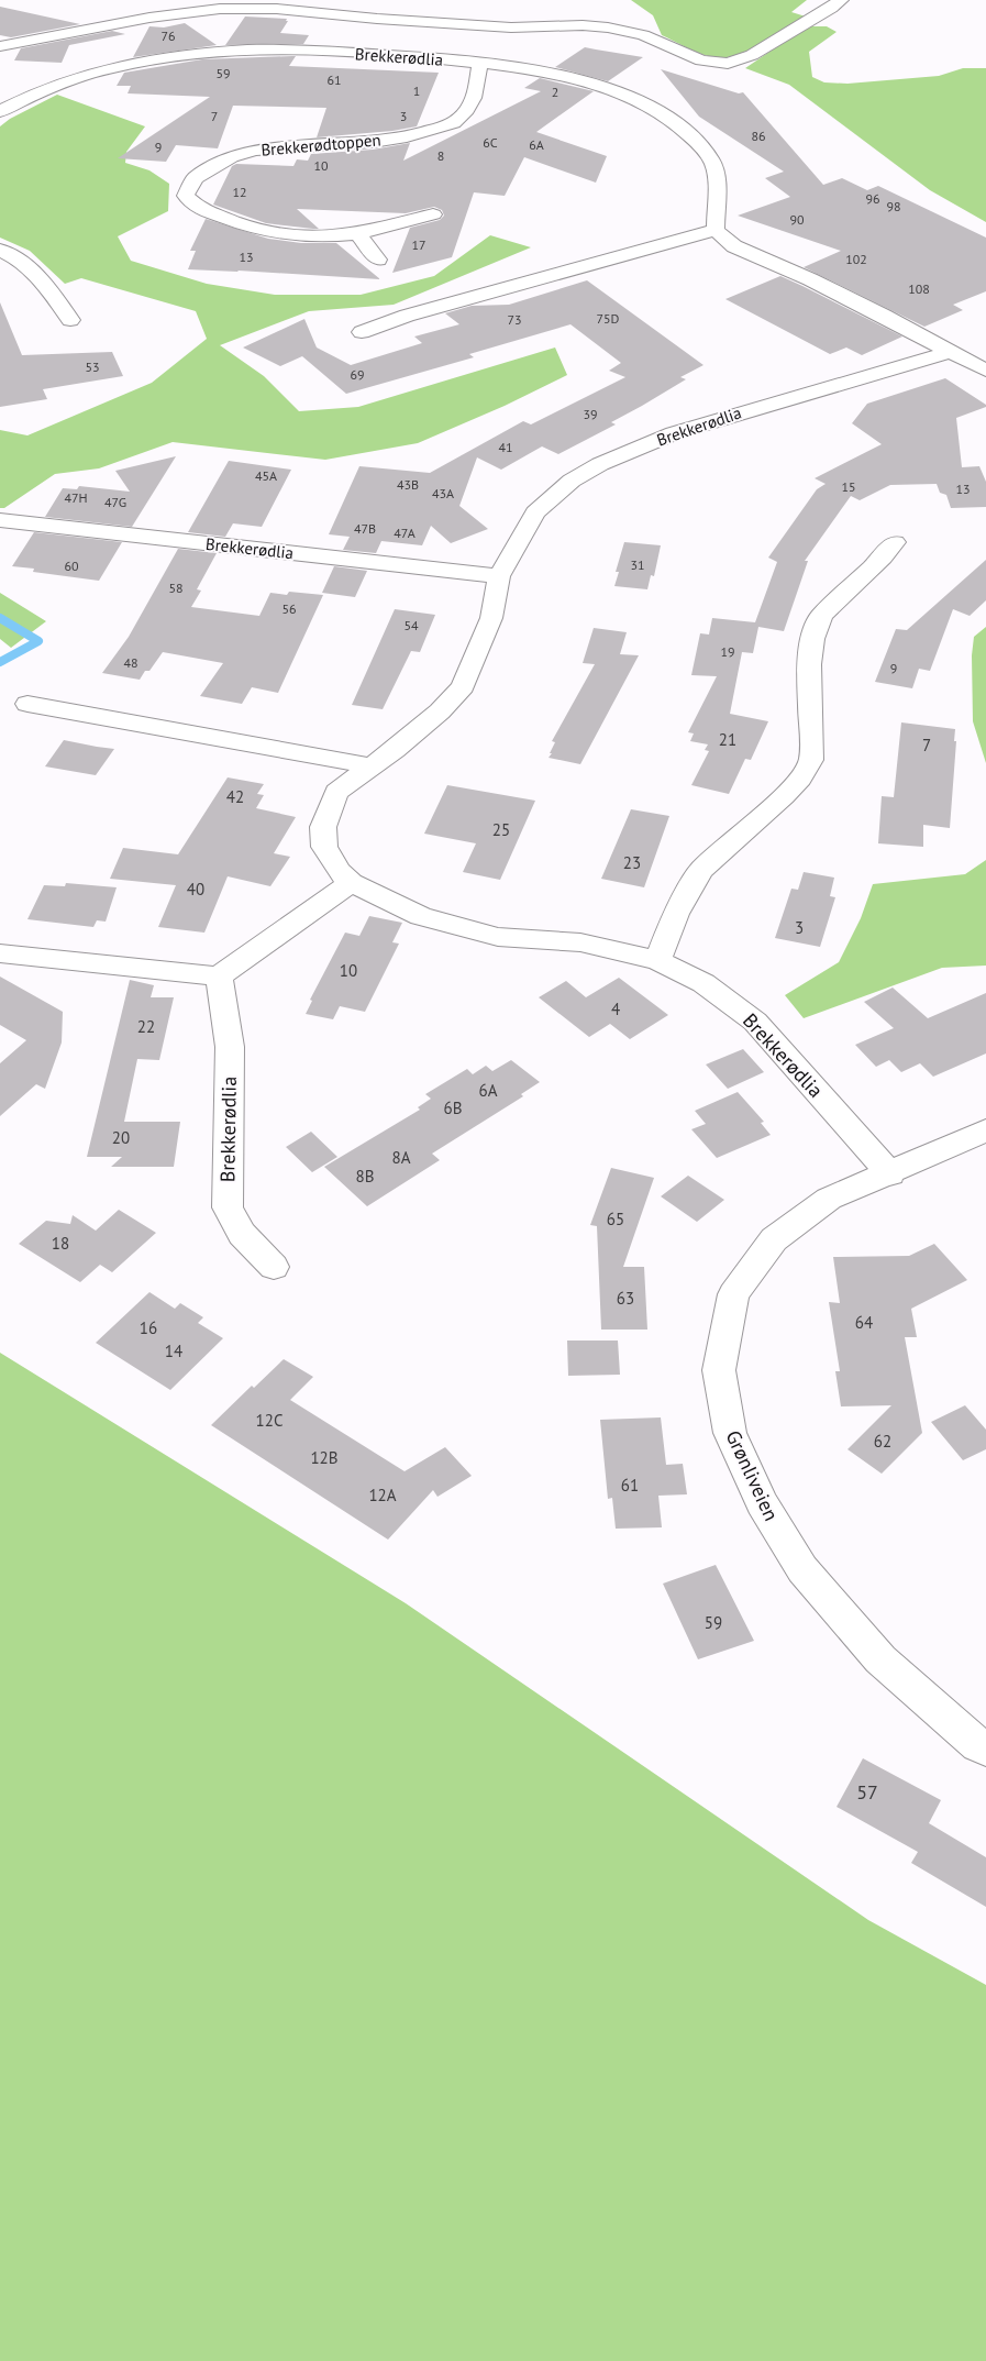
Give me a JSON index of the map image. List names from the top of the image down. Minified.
{"streets":{"street":["Brekkerødlia","Brekkerødtoppen","Grønliveien"]},"crossings":[["Brekkerødlia","Brekkerødtoppen"],["Brekkerødlia","Grønliveien"]],"house_numbers":["76","59","61","1","2","7","3","86","6C","6A","9","8","10","12","96","98","90","17","13","102","108","75D","73","53","69","39","41","45A","43B","15","13","43A","47H","47G","47B","47A","31","60","58","56","54","19","48","9","21","7","42","25","23","40","3","10","4","22","6A","6B","20","8A","8B","65","18","63","64","16","14","12C","62","12B","61","12A","59","57"]}
